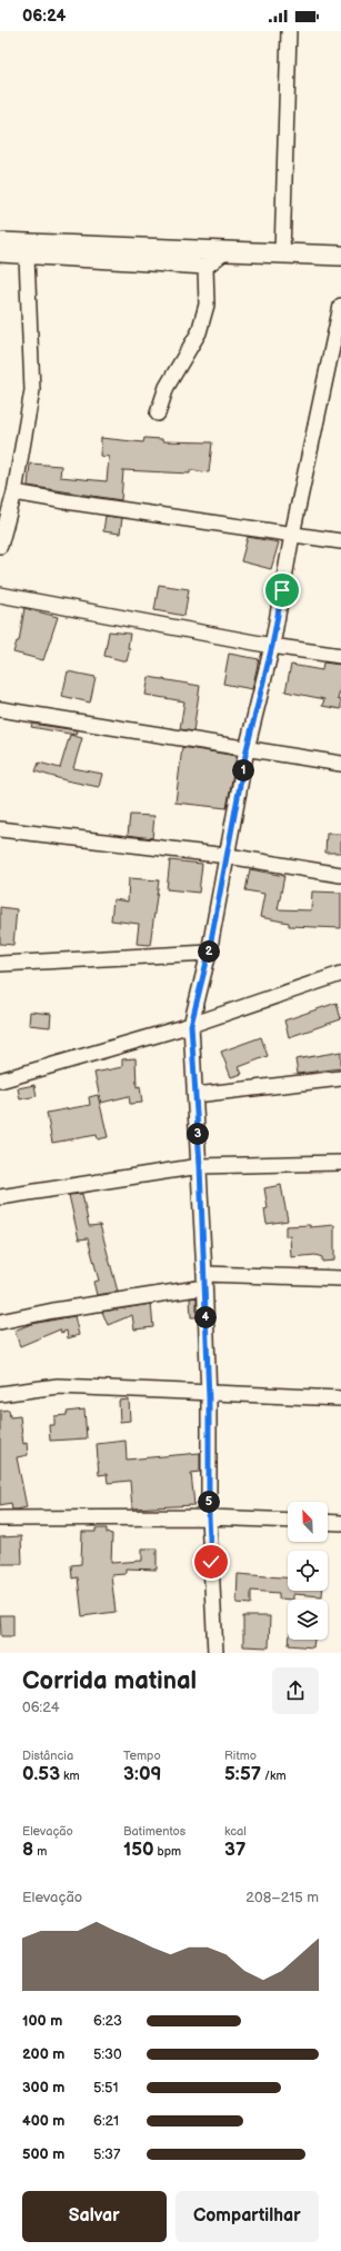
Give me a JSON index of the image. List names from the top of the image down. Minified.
{"north":"top left","page":{"status":"06:24","pins":["1","2","3","4","5"],"heading":["Corrida matinal","06:24"],"stats":[["Distância","0.53 km"],["Tempo","3:09"],["Ritmo","5:57 /km"],["Elevação","8 m"],["Batimentos","150 bpm"],["kcal","37"]],"chart":["Elevação","208–215 m"],"list":[{"name":"100 m","note":"6:23"},{"name":"200 m","note":"5:30"},{"name":"300 m","note":"5:51"},{"name":"400 m","note":"6:21"},{"name":"500 m","note":"5:37"}],"buttons":["Salvar","Compartilhar"]}}
